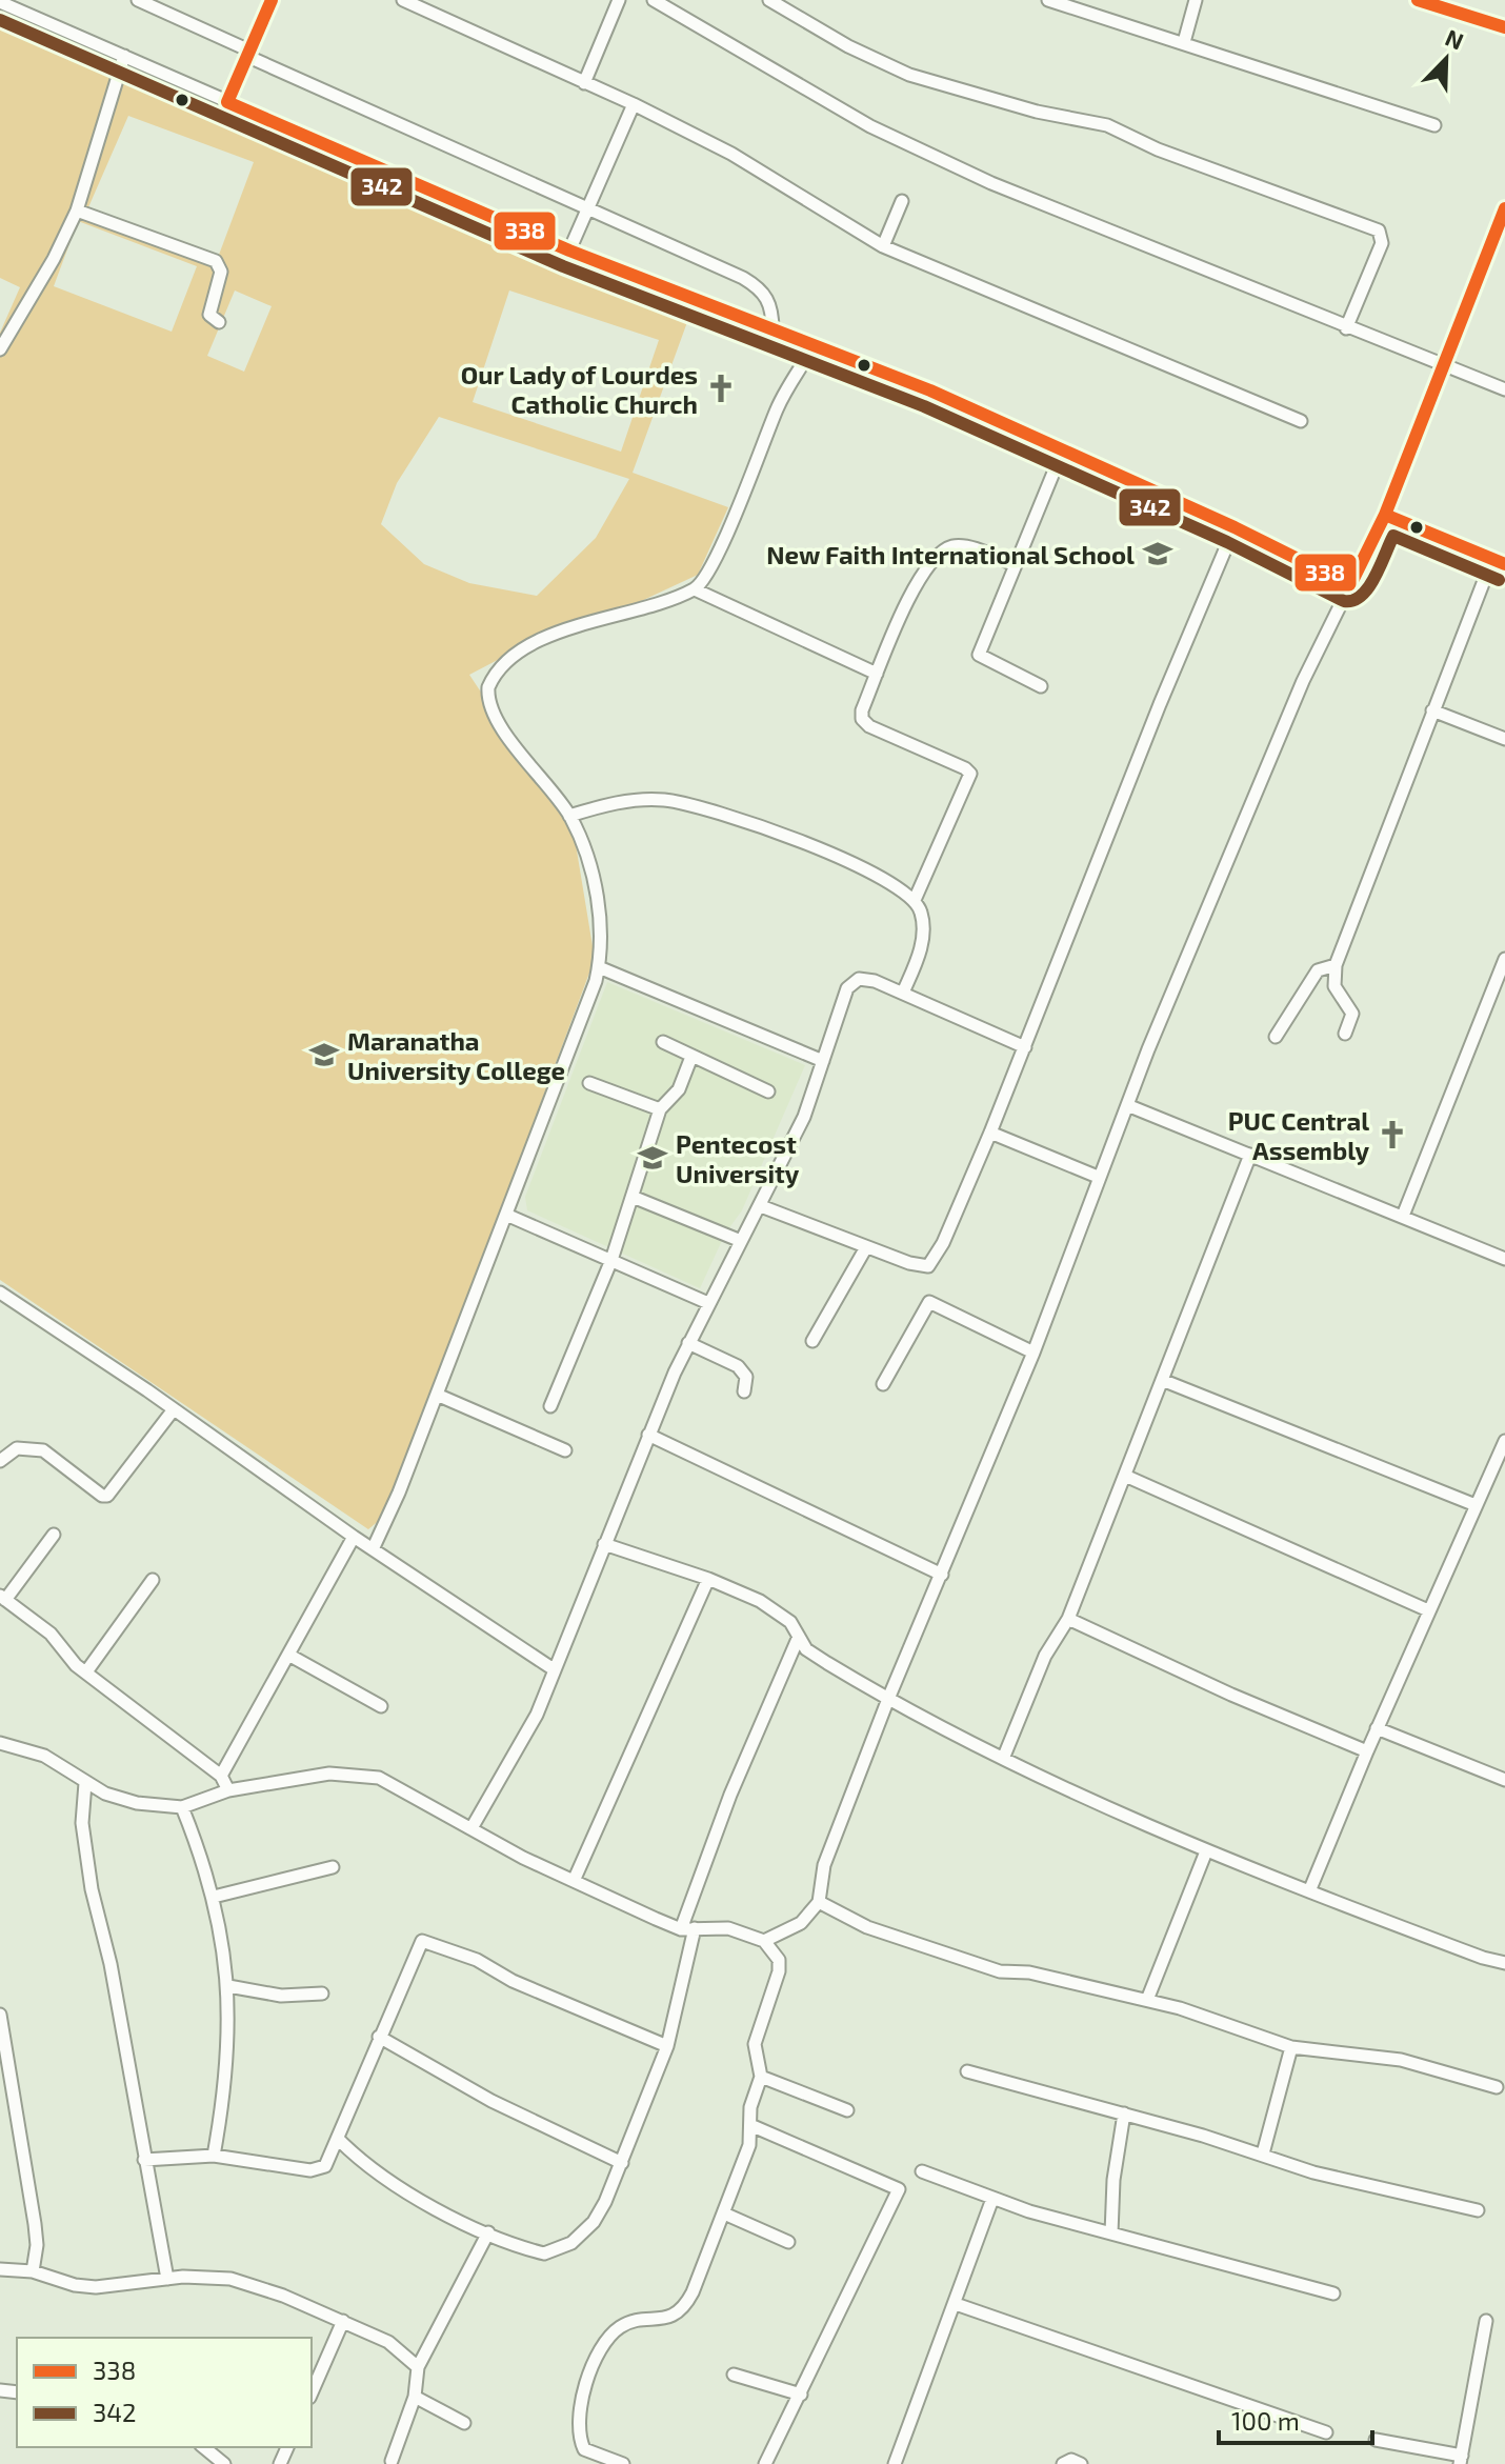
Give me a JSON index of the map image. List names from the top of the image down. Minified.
{"places":{"church":["Our Lady of Lourdes Catholic Church","PUC Central Assembly"],"school or university":["New Faith International School","Maranatha University College","Pentecost University"]},"lines":["transit line 338","transit line 342"],"legend":["338","342"],"scale_bar":"100 m","north":"top right"}
